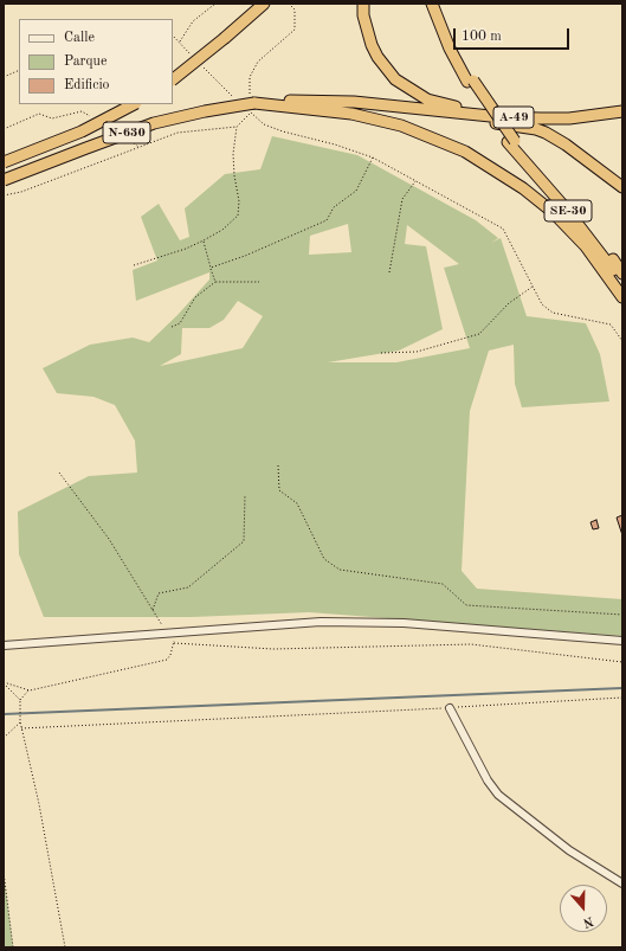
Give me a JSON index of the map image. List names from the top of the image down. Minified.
{"streets":{"highway":["A-49","N-630","SE-30"]},"crossings":[["A-49","N-630"]],"legend":["Calle","Parque","Edificio"],"scale_bar":"100 m","north":"bottom"}
